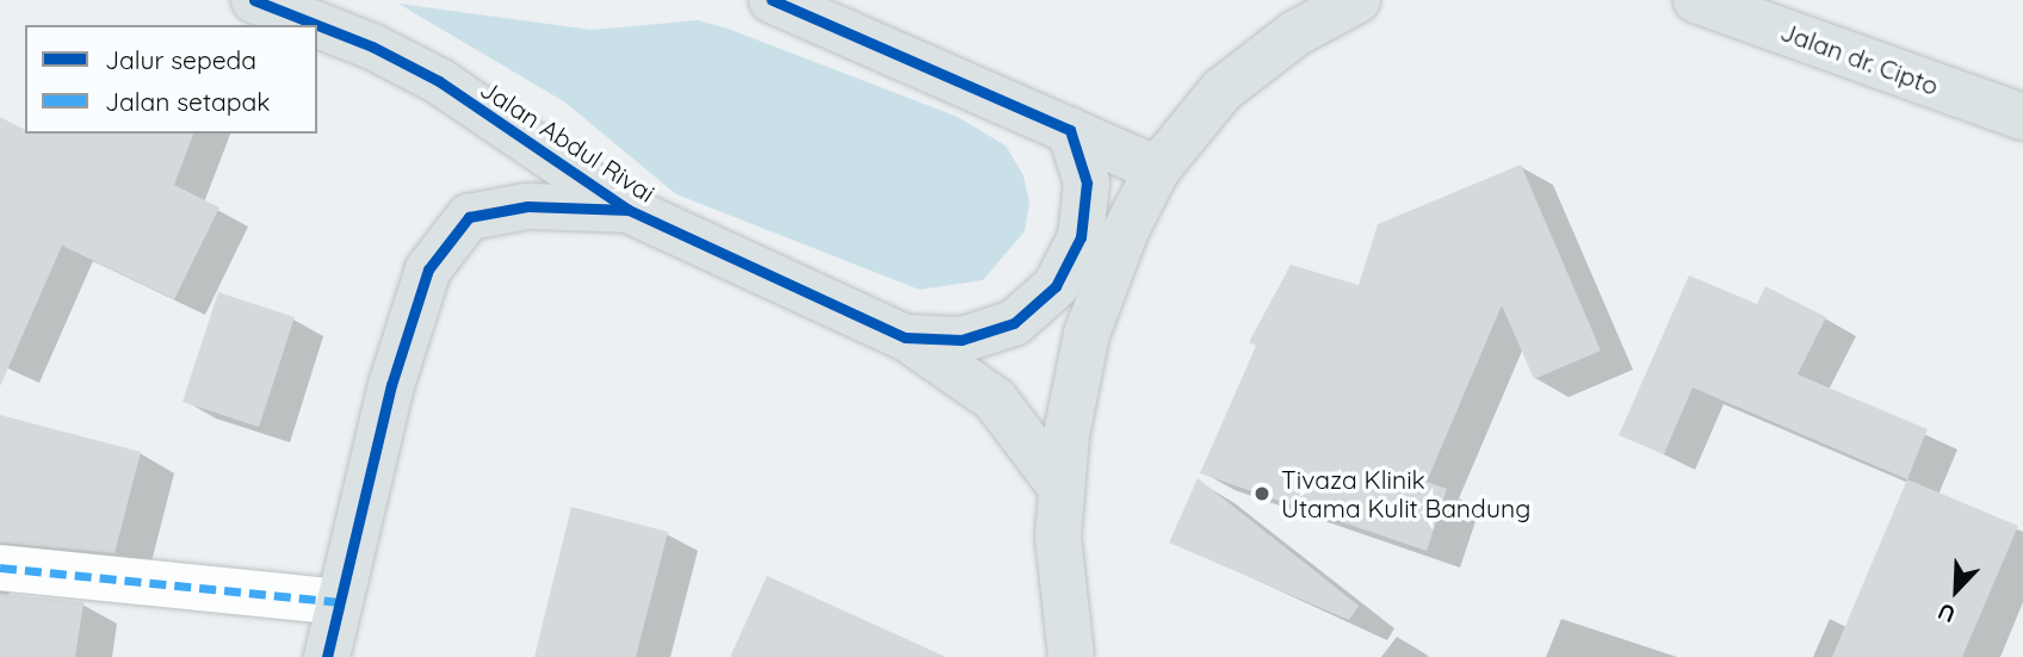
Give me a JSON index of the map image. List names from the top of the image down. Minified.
{"streets":{"main road":["Jalan dr. Cipto","Jalan Abdul Rivai"]},"places":["Tivaza Klinik Utama Kulit Bandung"],"legend":["Jalur sepeda","Jalan setapak"],"north":"bottom left"}
